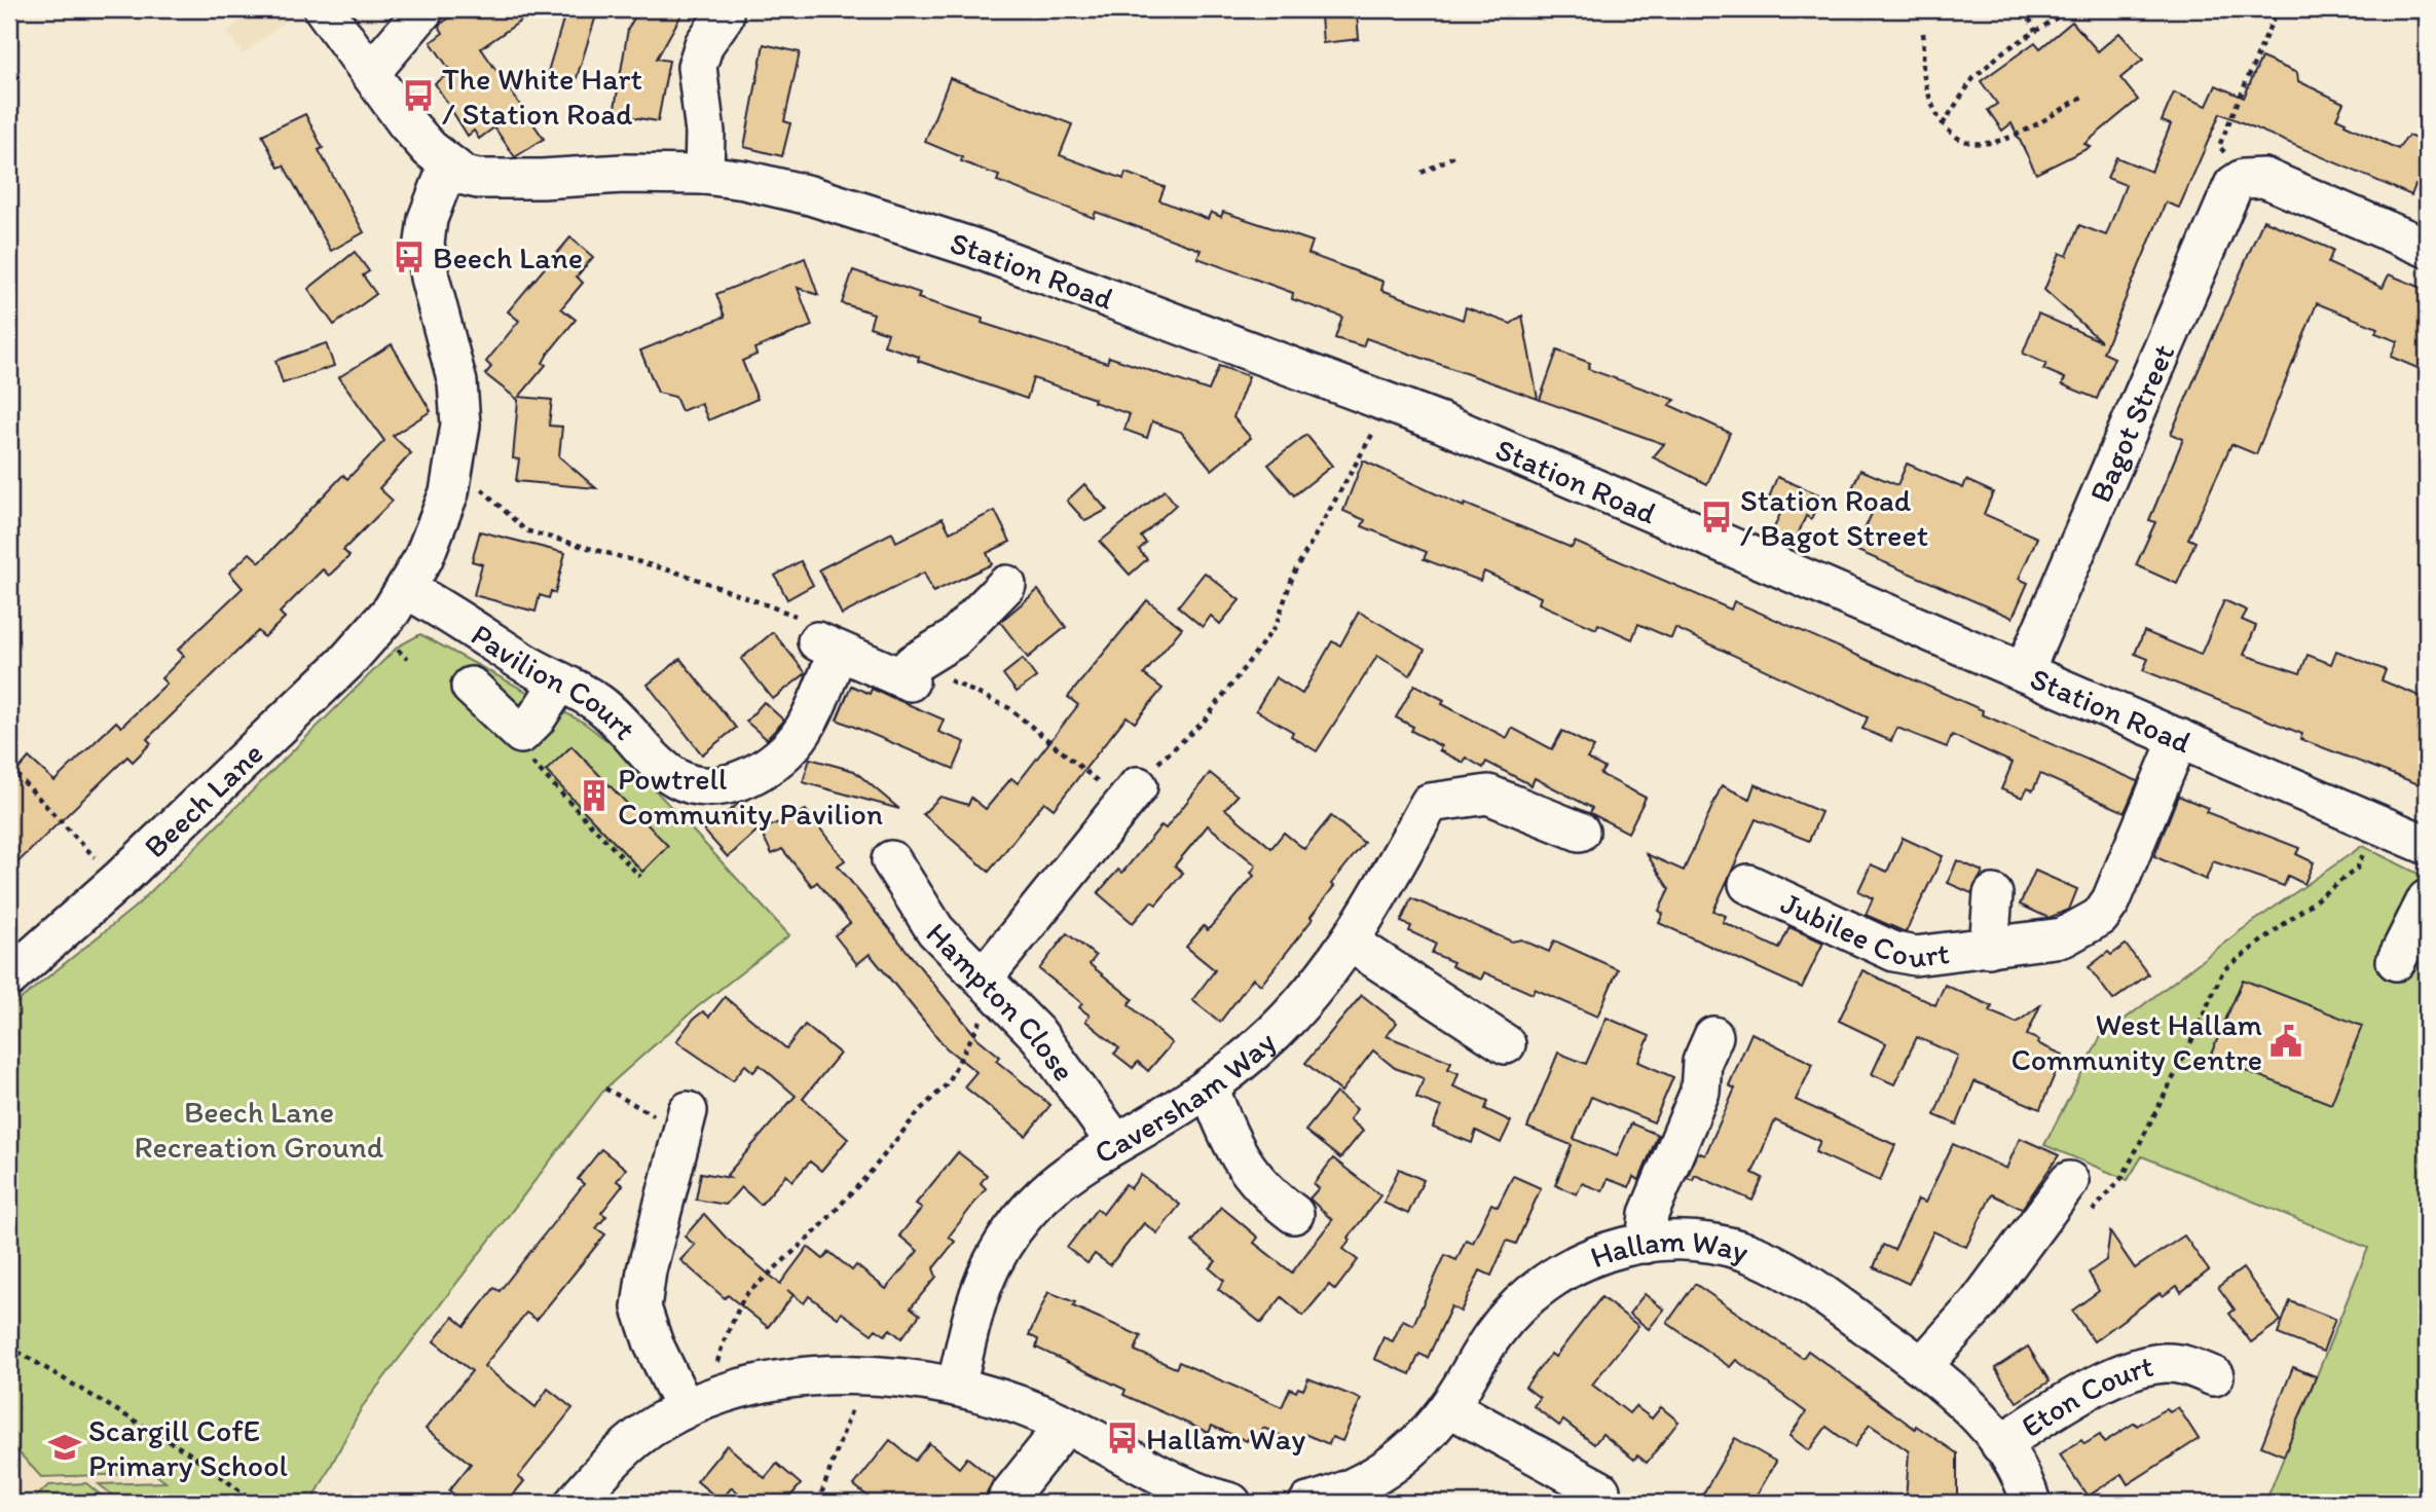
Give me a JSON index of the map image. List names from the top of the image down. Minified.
{"streets":{"street":["Station Road","Bagot Street","Pavilion Court","Beech Lane","Jubilee Court","Hampton Close","Caversham Way","Hallam Way","Eton Court"]},"crossings":[["Station Road","Bagot Street"],["Station Road","Beech Lane"],["Station Road","Jubilee Court"],["Pavilion Court","Beech Lane"],["Hampton Close","Caversham Way"],["Hallam Way","Eton Court"]],"parks":["Beech Lane Recreation Ground"],"places":{"bus stop":["The White Hart / Station Road","Beech Lane","Station Road / Bagot Street","Hallam Way"],"building":["Powtrell Community Pavilion"],"public building":["West Hallam Community Centre"],"school or university":["Scargill CofE Primary School"]}}
